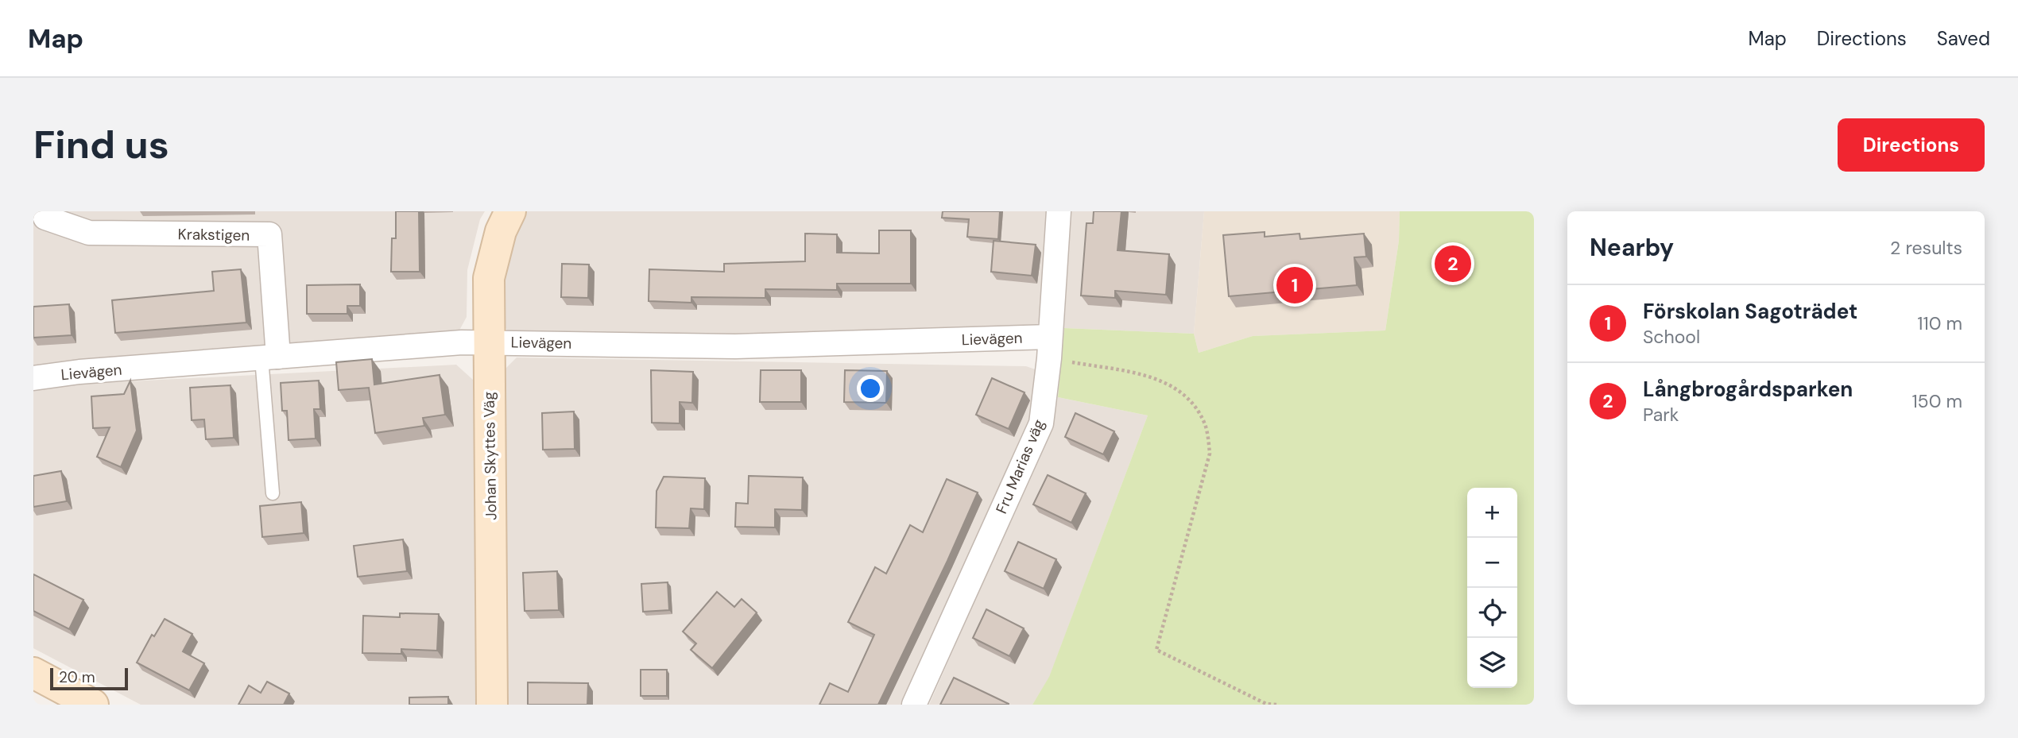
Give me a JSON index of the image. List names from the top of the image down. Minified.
{"streets":{"street":["Krakstigen","Lievägen","Johan Skyttes Väg","Fru Marias väg"]},"crossings":[["Krakstigen","Lievägen"],["Lievägen","Johan Skyttes Väg"],["Lievägen","Fru Marias väg"]],"scale_bar":"20 m","page":{"header":"Map","nav":["Map","Directions","Saved"],"buttons":"Directions","title":"Find us","heading":["Nearby","2 results"],"pins":["2","1"],"list":[{"mark":"1","name":"Förskolan Sagoträdet","note":"School","value":"110 m"},{"mark":"2","name":"Långbrogårdsparken","note":"Park","value":"150 m"}],"map_buttons":["+","−"],"scale":"20 m"}}
